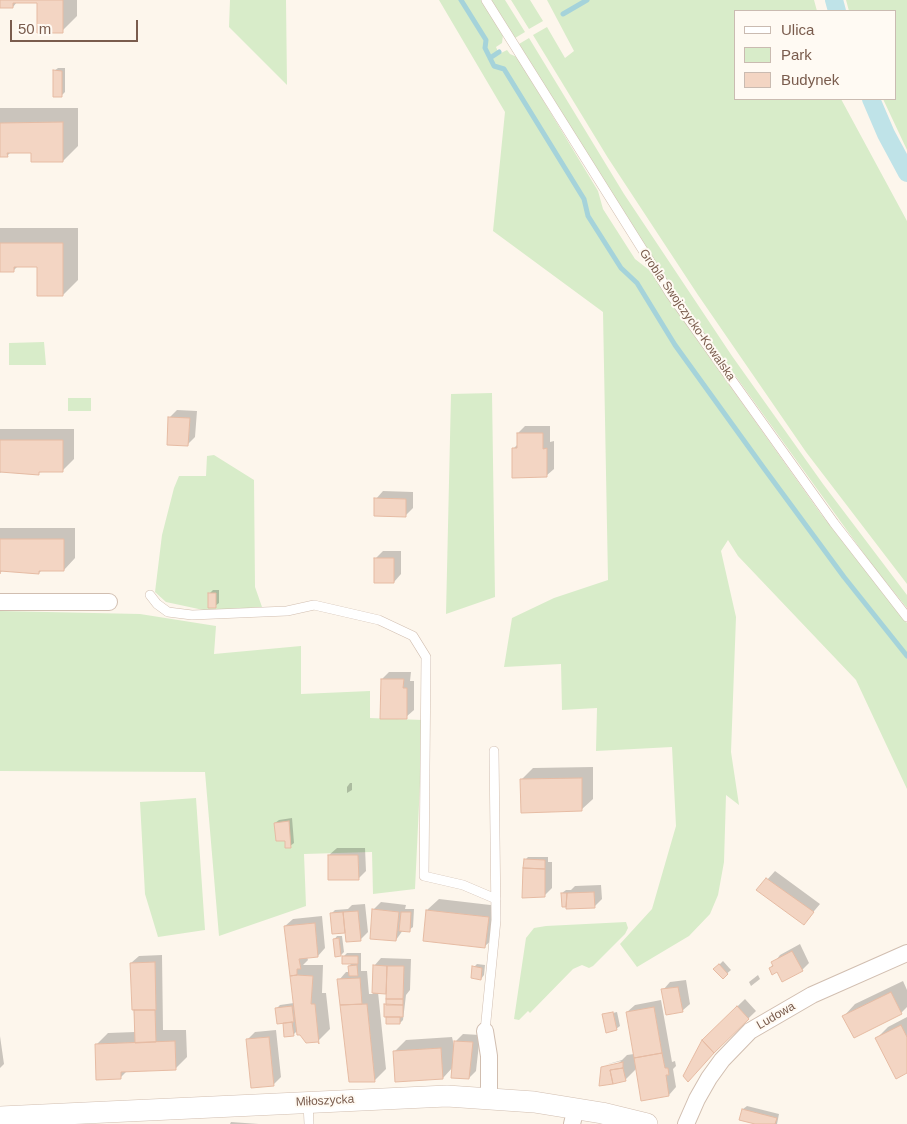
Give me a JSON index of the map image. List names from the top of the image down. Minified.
{"streets":{"street":["Ludowa","Miłoszycka"],"lane":["Grobla Swojczycko-Kowalska"]},"legend":["Ulica","Park","Budynek"],"scale_bar":"50 m"}
